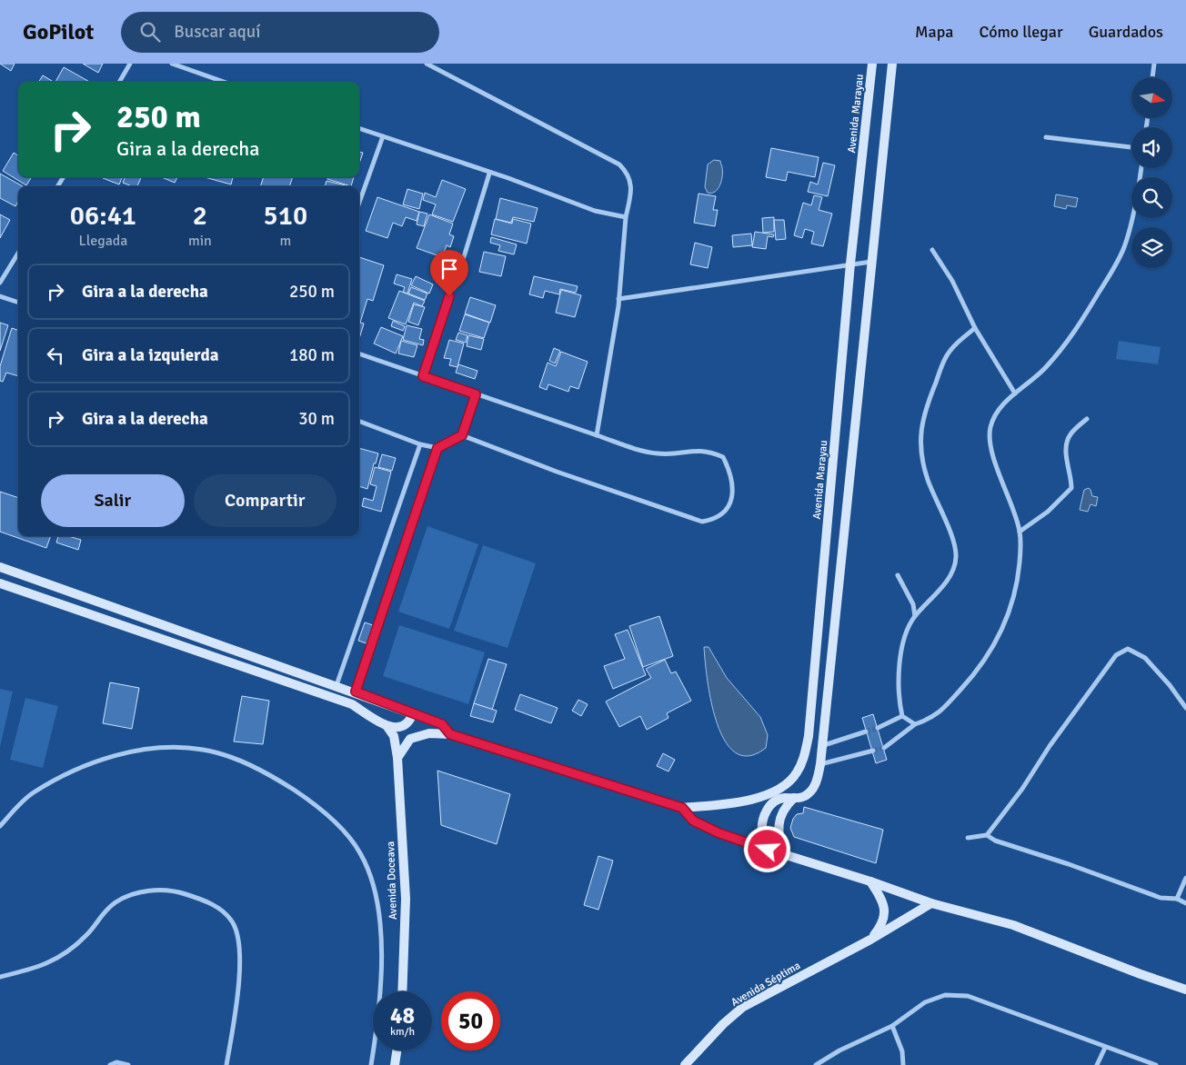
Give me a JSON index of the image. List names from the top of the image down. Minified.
{"streets":{"main road":["Avenida Marayau","Avenida Doceava","Avenida Séptima"]},"north":"right","page":{"header":"GoPilot","search":"Buscar aquí","nav":["Mapa","Cómo llegar","Guardados"],"turn":["250 m","Gira a la derecha"],"eta":["06:41","Llegada","2","min","510","m"],"list":[{"name":"Gira a la derecha","value":"250 m"},{"name":"Gira a la izquierda","value":"180 m"},{"name":"Gira a la derecha","value":"30 m"}],"buttons":["Salir","Compartir"],"speed":"48 km/h","limit":"50"}}
